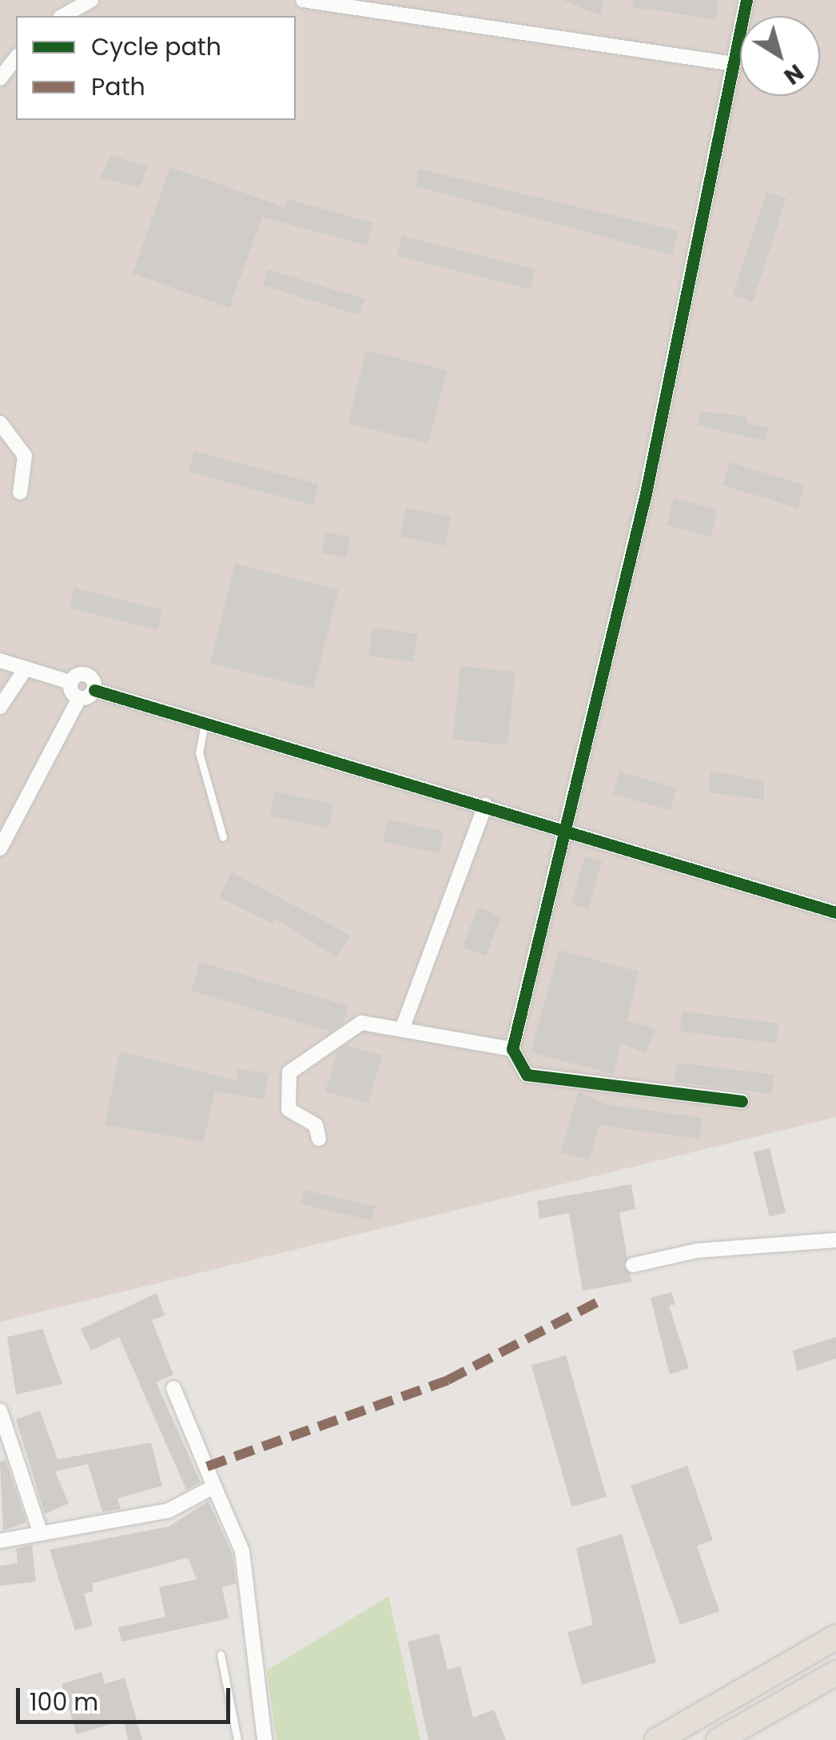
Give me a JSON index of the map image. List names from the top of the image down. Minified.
{"legend":["Cycle path","Path"],"scale_bar":"100 m","north":"bottom right"}
